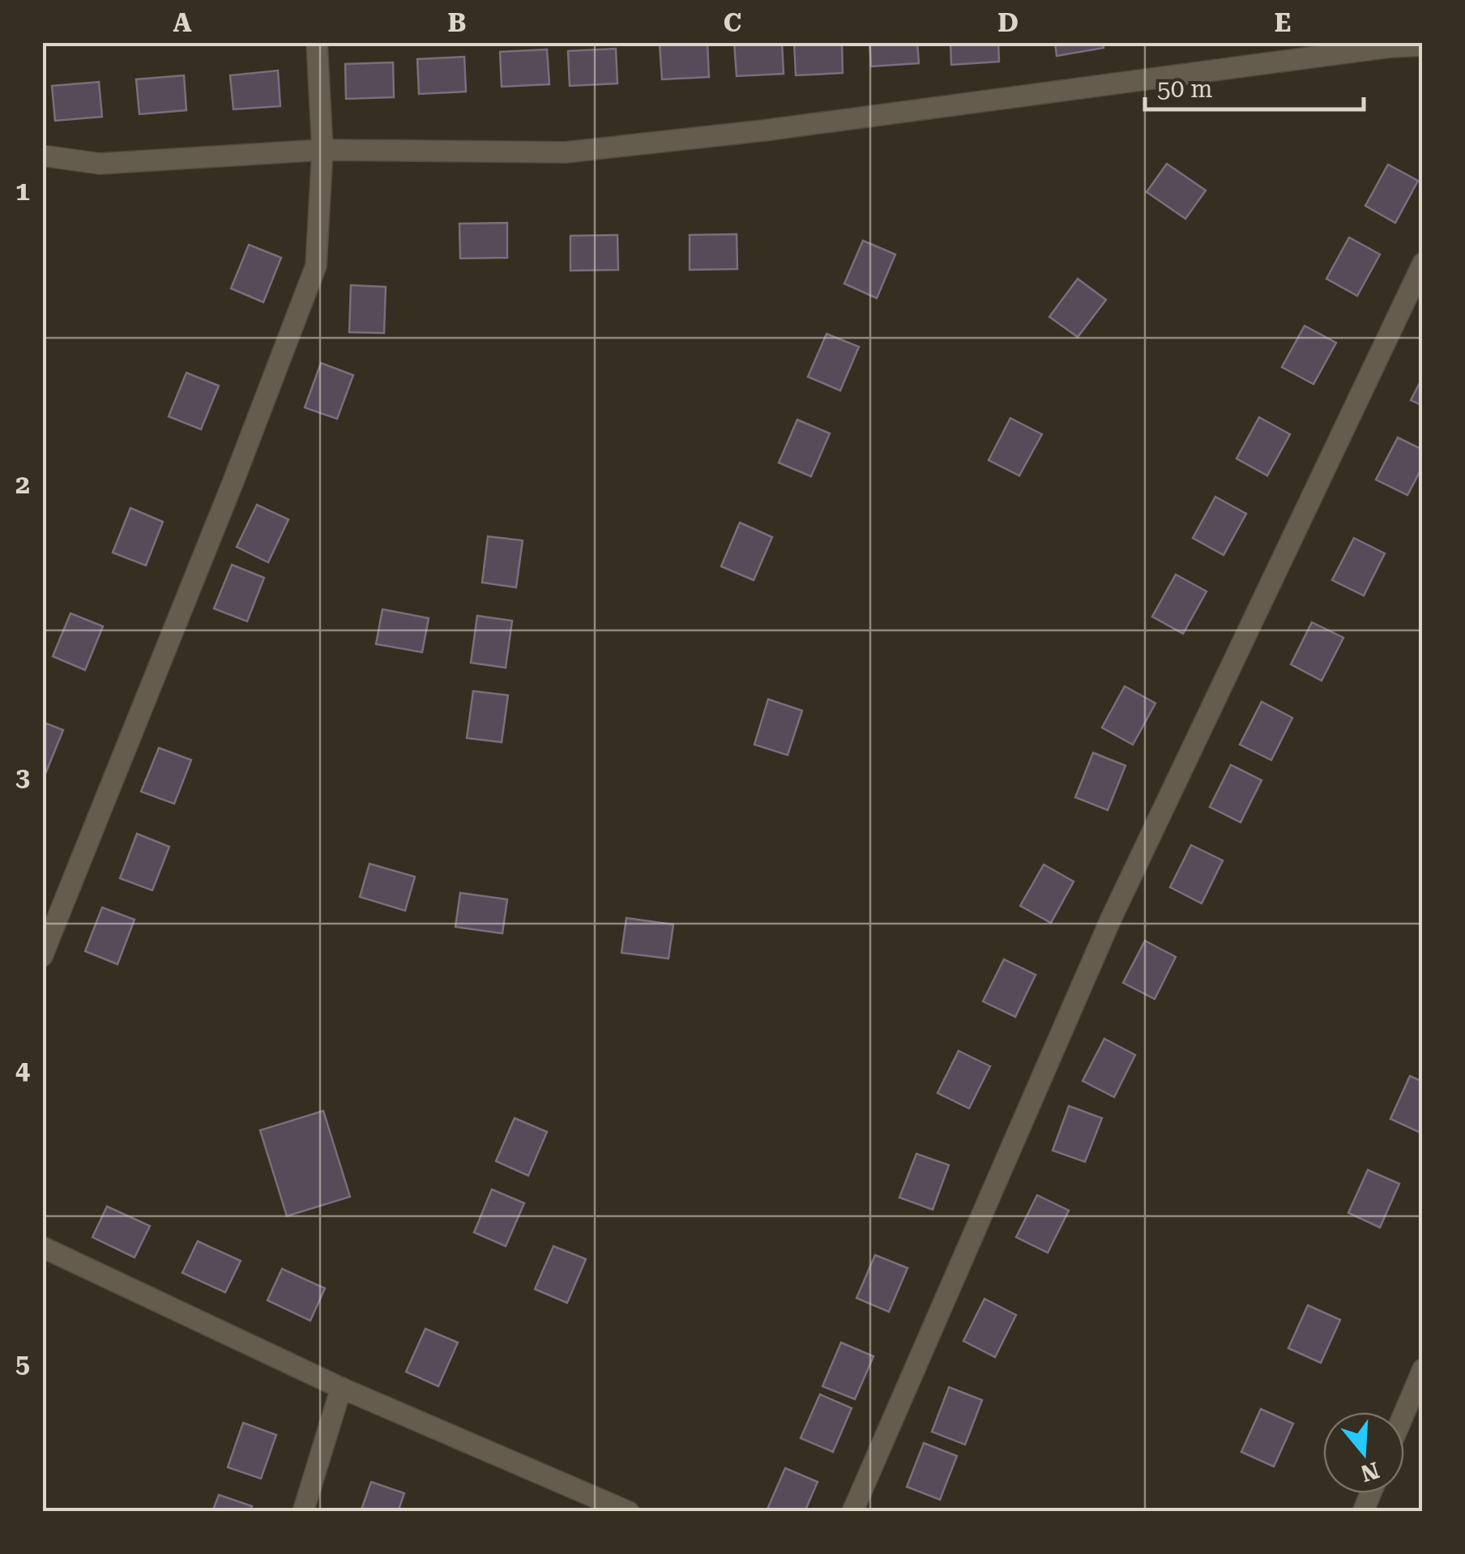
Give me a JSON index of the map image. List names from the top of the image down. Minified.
{"scale_bar":"50 m","north":"bottom","grid":{"columns":["A","B","C","D","E"],"rows":["1","2","3","4","5"]}}
